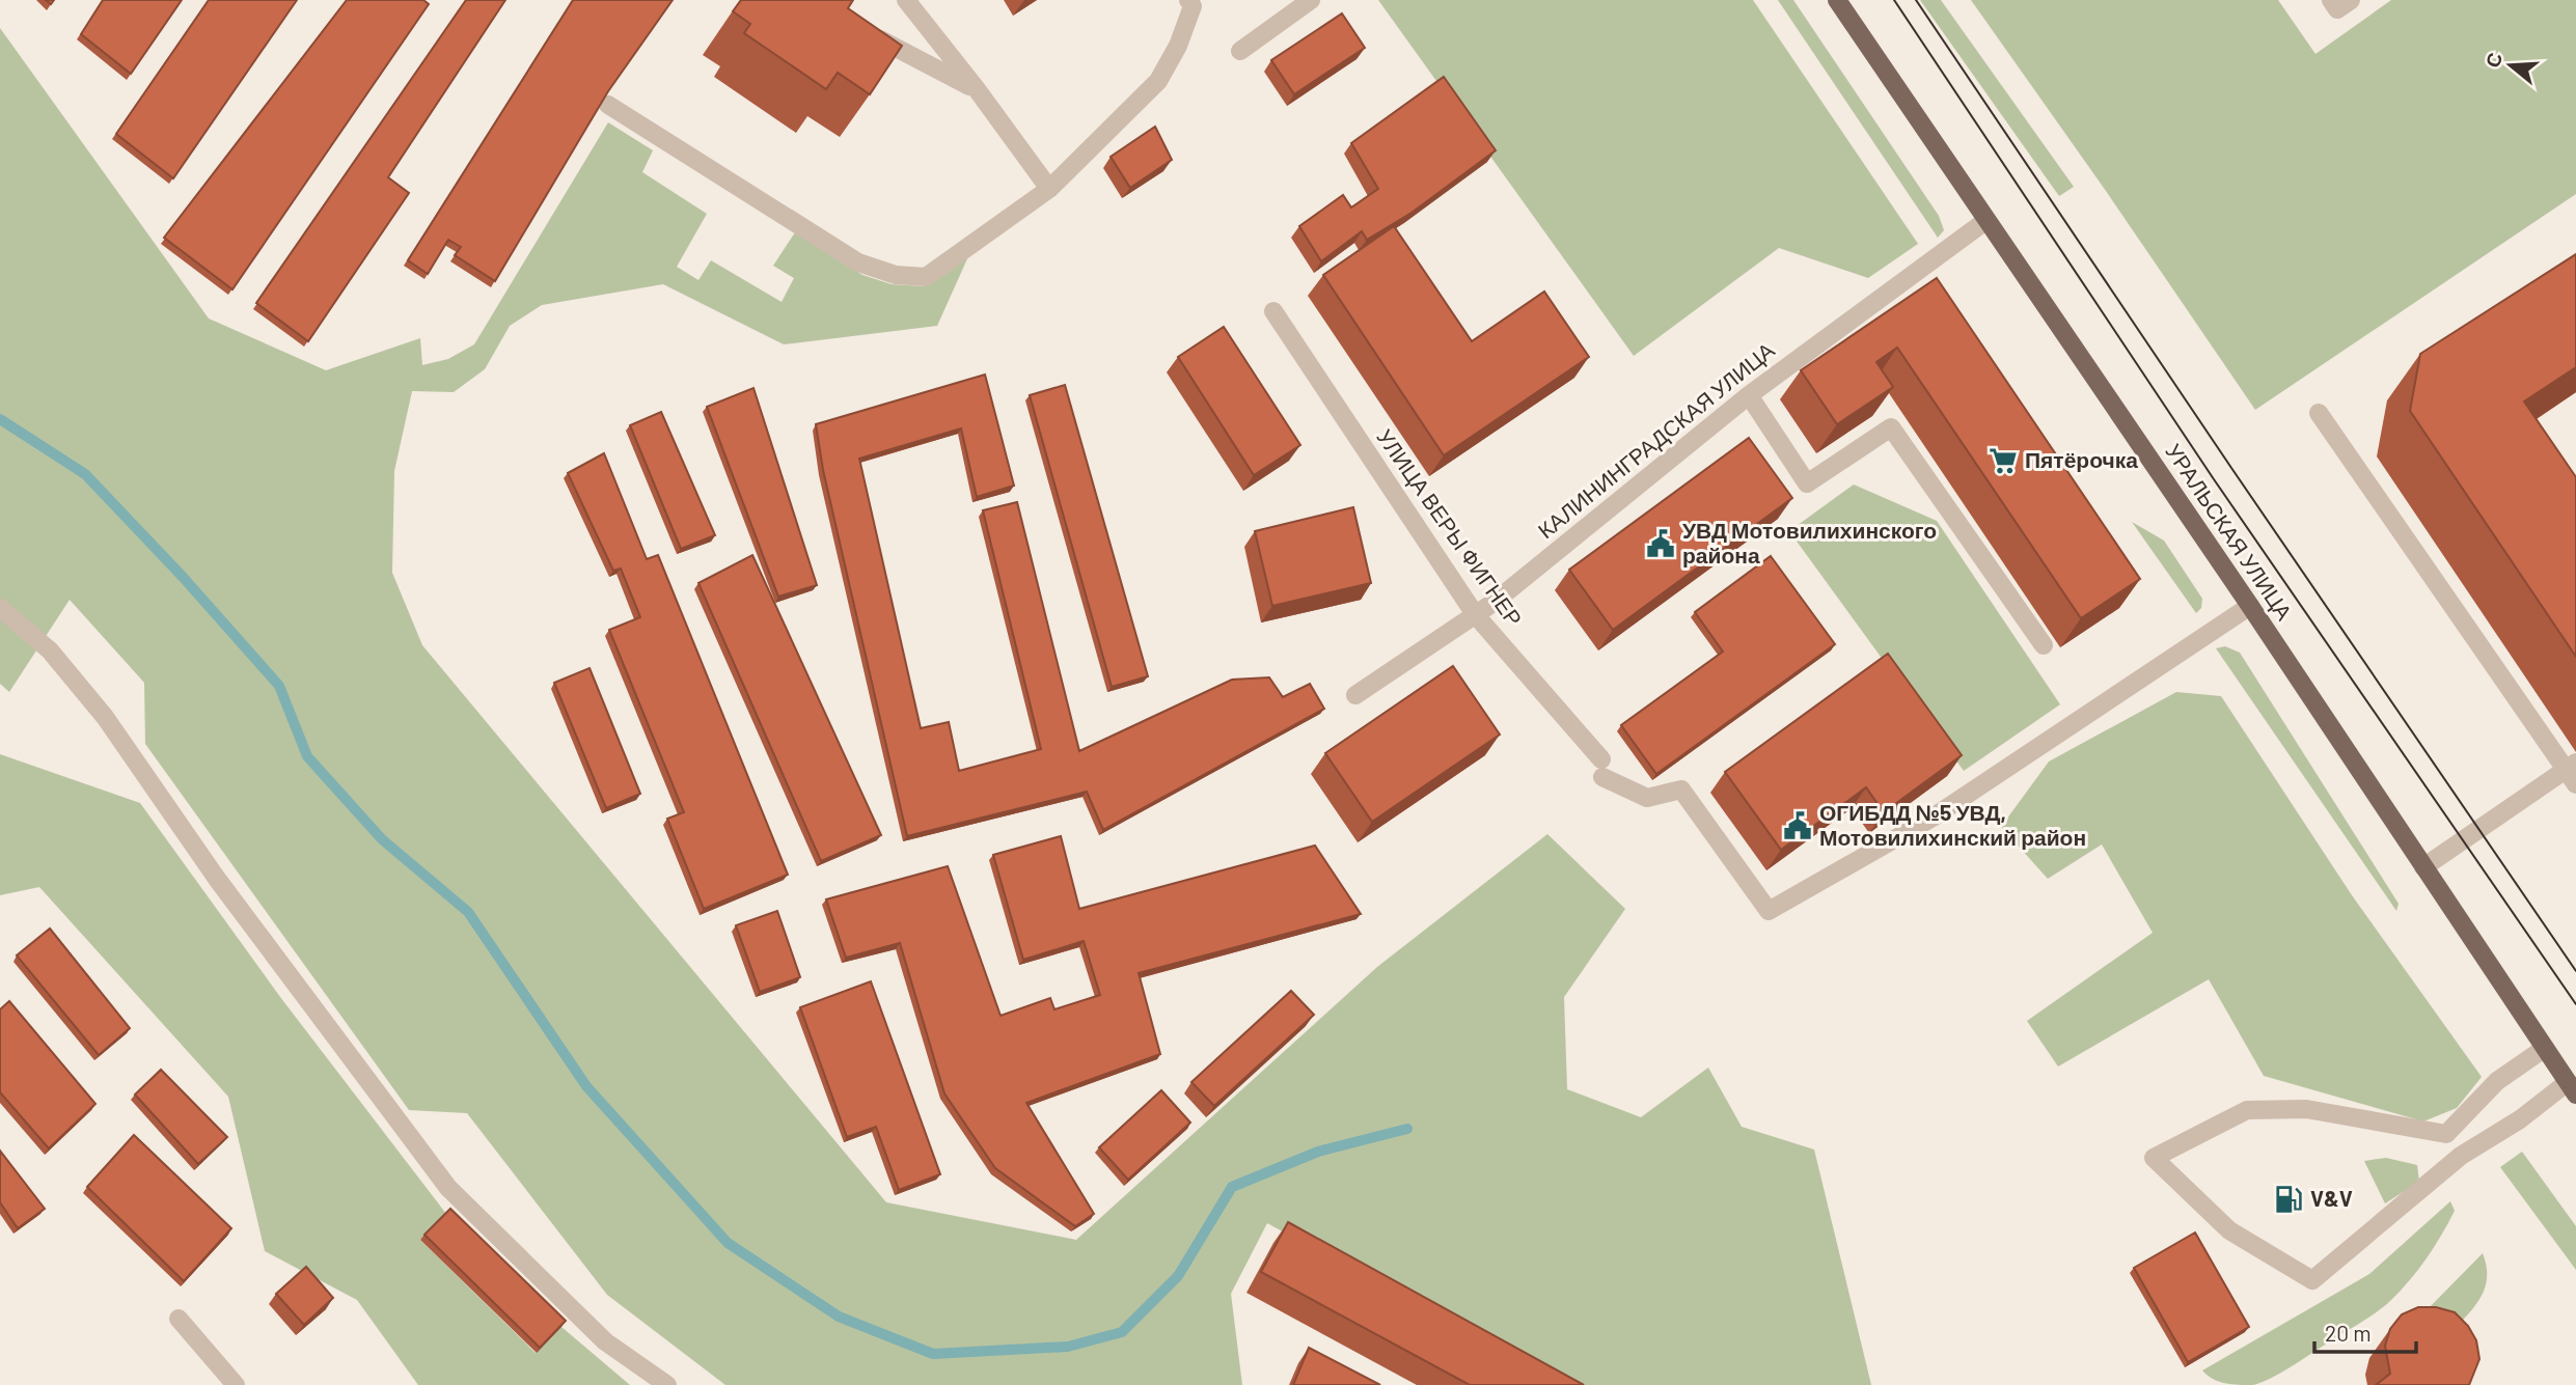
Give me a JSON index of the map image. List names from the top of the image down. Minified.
{"streets":{"main road":["УРАЛЬСКАЯ УЛИЦА"],"street":["КАЛИНИНГРАДСКАЯ УЛИЦА","УЛИЦА ВЕРЫ ФИГНЕР"]},"crossings":[["КАЛИНИНГРАДСКАЯ УЛИЦА","УЛИЦА ВЕРЫ ФИГНЕР"],["КАЛИНИНГРАДСКАЯ УЛИЦА","УРАЛЬСКАЯ УЛИЦА"],["УЛИЦА ВЕРЫ ФИГНЕР","УРАЛЬСКАЯ УЛИЦА"]],"places":{"supermarket":["Пятёрочка"],"public building":["УВД Мотовилихинского района","ОГИБДД №5 УВД, Мотовилихинский район"],"fuel station":["V&V"]},"scale_bar":"20 m","north":"left"}
